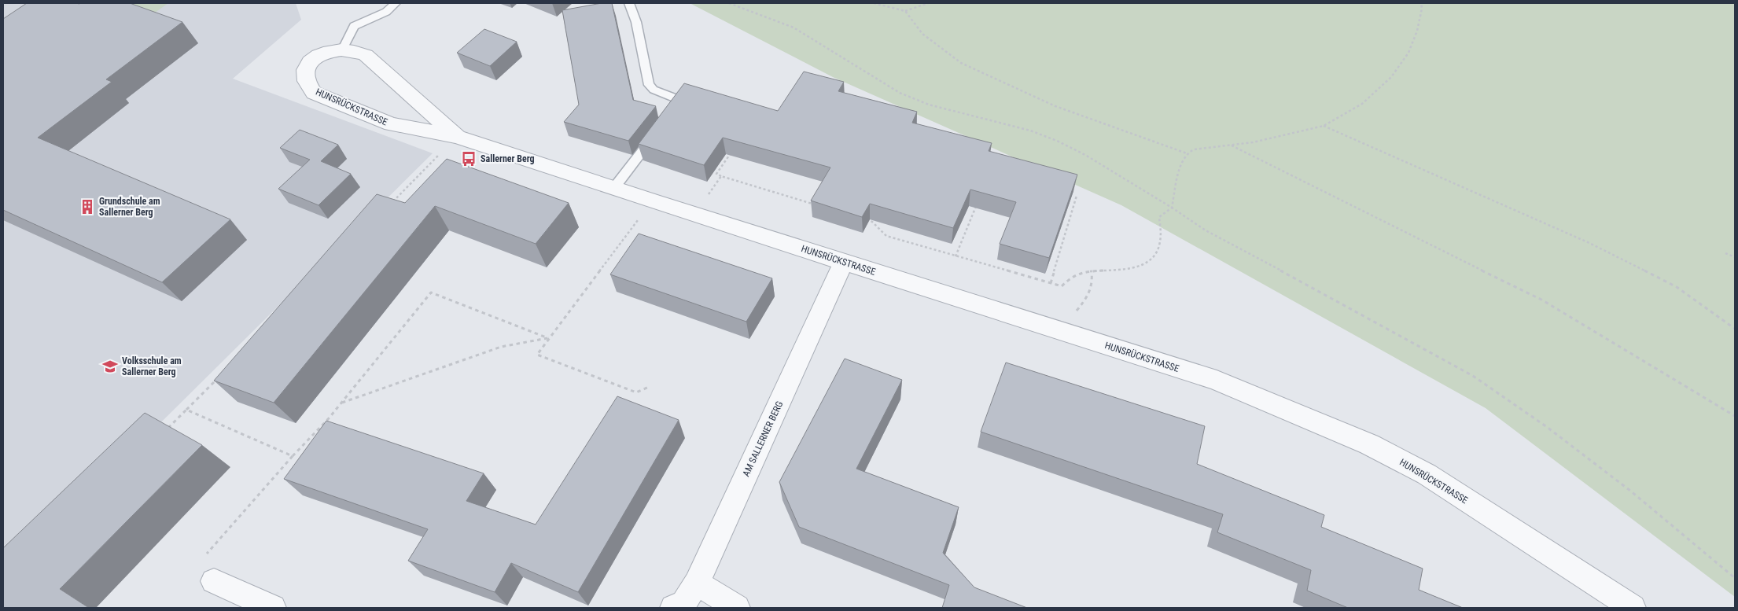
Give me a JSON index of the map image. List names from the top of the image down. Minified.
{"streets":{"street":["HUNSRÜCKSTRASSE","AM SALLERNER BERG"]},"crossings":[["HUNSRÜCKSTRASSE","AM SALLERNER BERG"]],"places":{"bus stop":["Sallerner Berg"],"building":["Grundschule am Sallerner Berg"],"school or university":["Volksschule am Sallerner Berg"]}}
